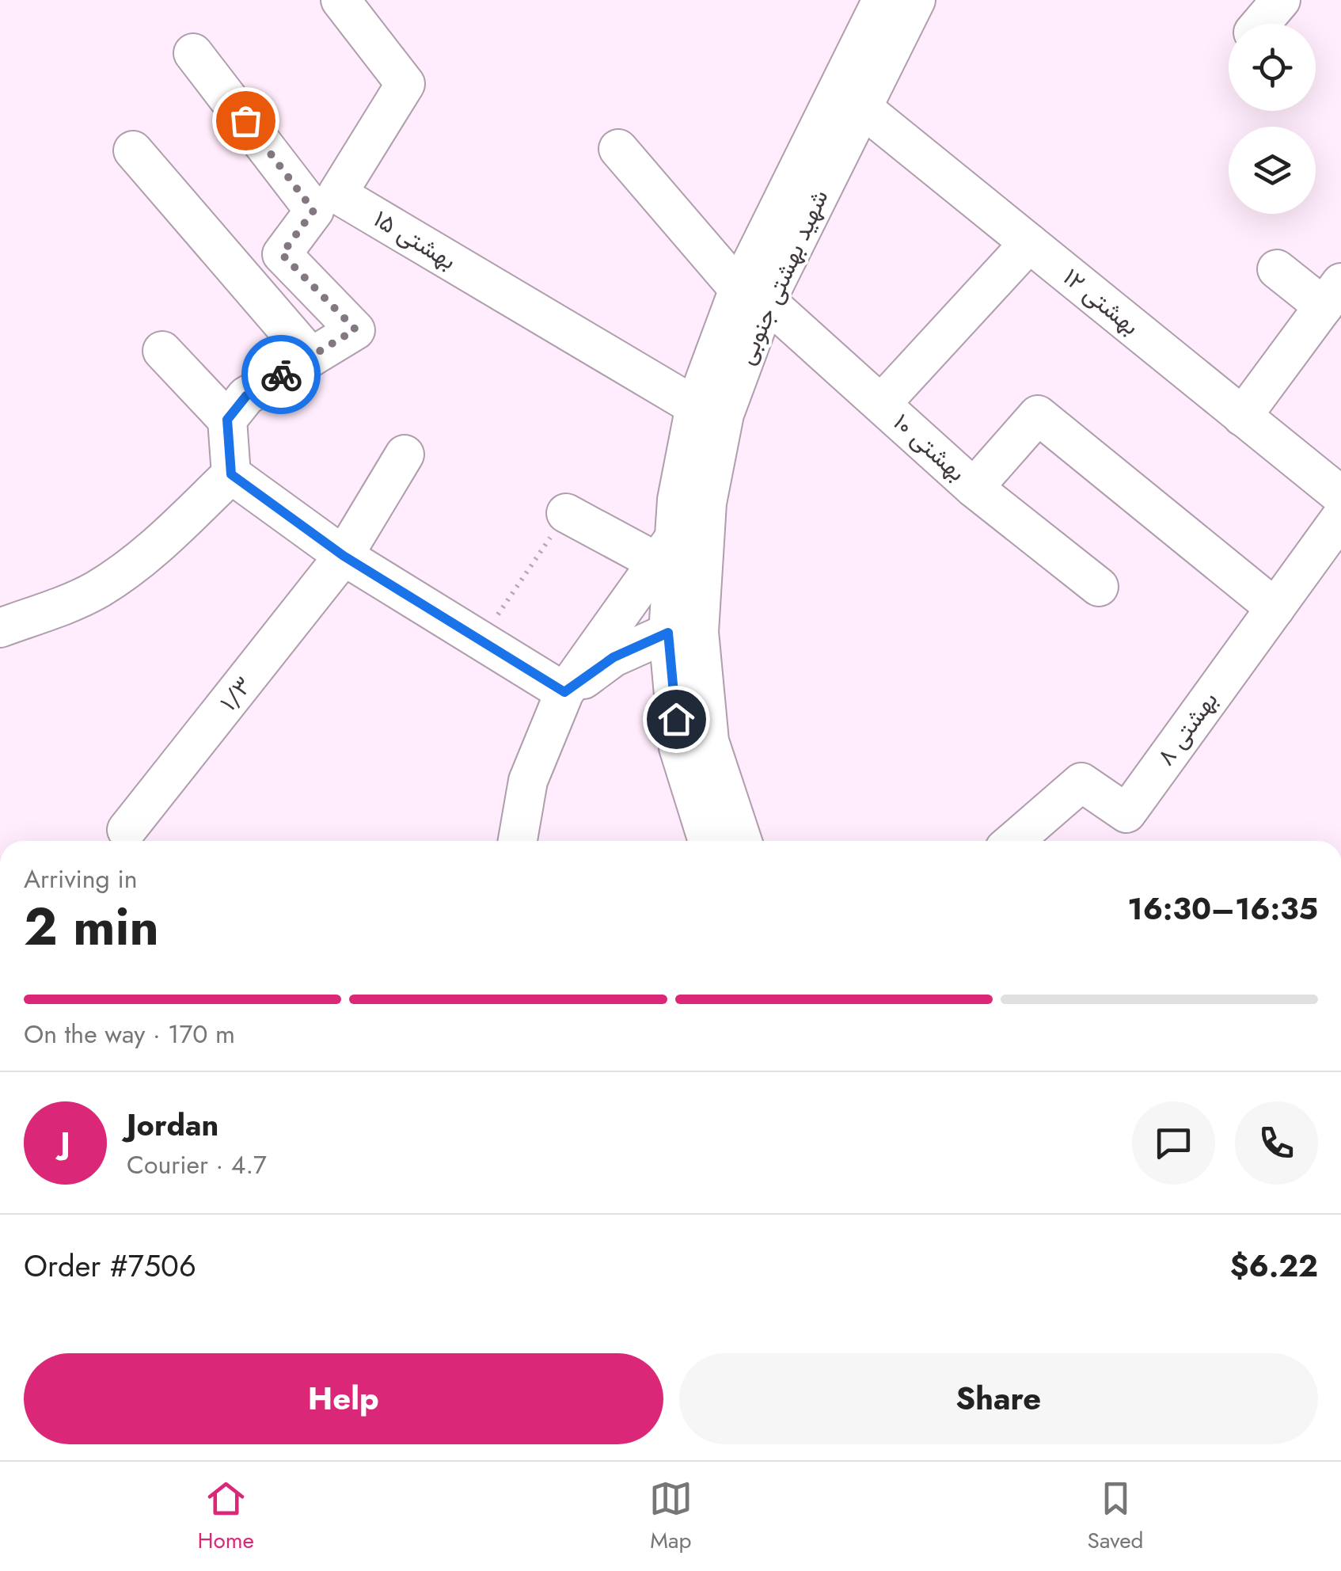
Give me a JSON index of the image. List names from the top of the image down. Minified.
{"streets":{"street":["بهشتی ۱۵","شهید بهشتی جنوبی","بهشتی ۱۲","بهشتی ۱۰","۱/۳","بهشتی ۸"]},"crossings":[["بهشتی ۱۵","شهید بهشتی جنوبی"],["شهید بهشتی جنوبی","بهشتی ۱۲"],["شهید بهشتی جنوبی","بهشتی ۱۰"]],"page":{"heading":["2 min","Arriving in","16:30–16:35"],"panel":["Jordan","Courier · 4.7","Order #7506","$6.22"],"bar":"On the way · 170 m","round":"J","buttons":["Help","Share"],"tabs":["Home","Map","Saved"]}}
